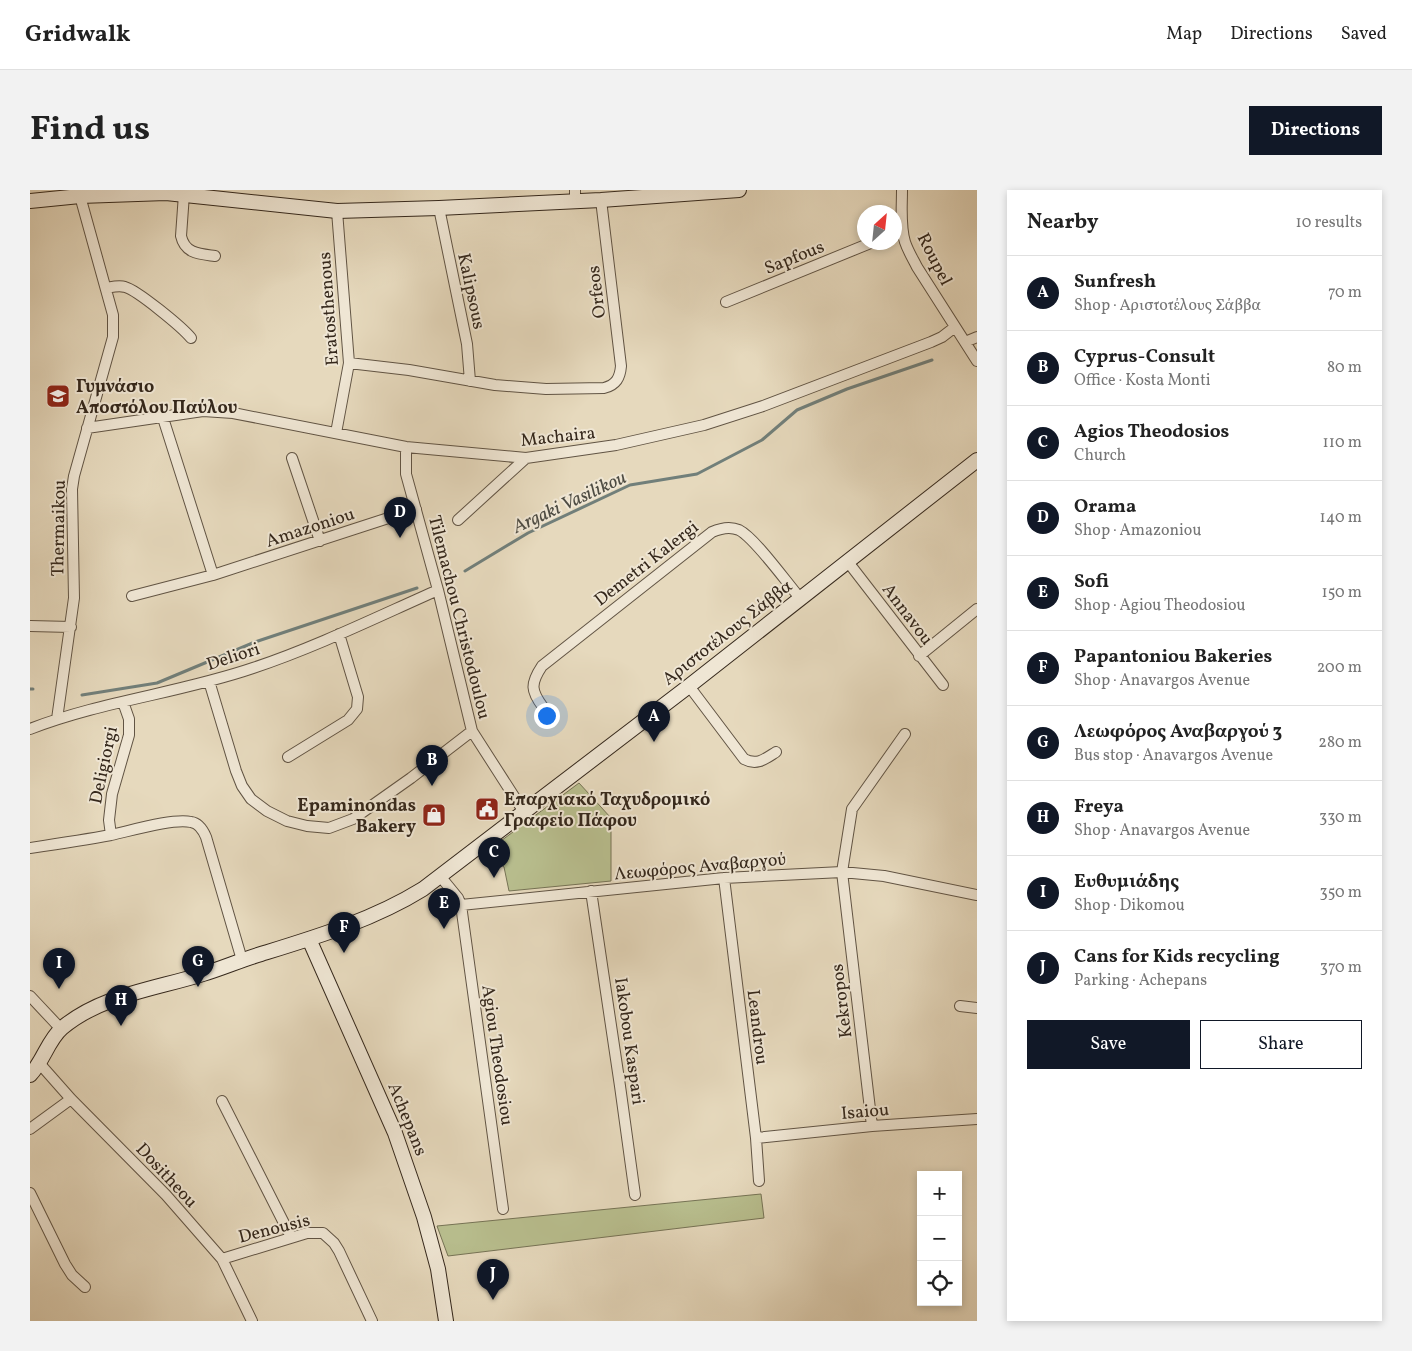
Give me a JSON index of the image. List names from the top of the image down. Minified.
{"streets":{"street":["Sapfous","Roupel","Kalipsous","Orfeos","Eratosthenous","Machaira","Amazoniou","Thermaikou","Demetri Kalergi","Annavou","Tilemachou Christodoulou","Αριστοτέλους Σάββα","Deliori","Deligiorgi","Λεωφόρος Αναβαργού","Kekropos","Leandrou","Iakobou Kaspari","Agiou Theodosiou","Isaiou","Achepans","Dositheou","Denousis"]},"crossings":[["Roupel","Machaira"],["Kalipsous","Orfeos"],["Eratosthenous","Machaira"],["Machaira","Thermaikou"],["Machaira","Tilemachou Christodoulou"],["Amazoniou","Tilemachou Christodoulou"],["Thermaikou","Deliori"],["Demetri Kalergi","Αριστοτέλους Σάββα"],["Annavou","Αριστοτέλους Σάββα"],["Tilemachou Christodoulou","Αριστοτέλους Σάββα"],["Tilemachou Christodoulou","Deliori"],["Αριστοτέλους Σάββα","Achepans"],["Αριστοτέλους Σάββα","Dositheou"],["Deliori","Deligiorgi"],["Λεωφόρος Αναβαργού","Kekropos"],["Λεωφόρος Αναβαργού","Leandrou"],["Λεωφόρος Αναβαργού","Iakobou Kaspari"],["Λεωφόρος Αναβαργού","Agiou Theodosiou"],["Kekropos","Isaiou"],["Leandrou","Isaiou"],["Dositheou","Denousis"]],"water":["Argaki Vasilikou"],"places":{"school or university":["Γυμνάσιο Αποστόλου Παύλου"],"public building":["Επαρχιακό Ταχυδρομικό Γραφείο Πάφου"],"shop":["Epaminondas Bakery"]},"north":"top right","page":{"header":"Gridwalk","nav":["Map","Directions","Saved"],"title":"Find us","buttons":["Directions",["Save","Share"]],"heading":["Nearby","10 results"],"list":[{"mark":"A","name":"Sunfresh","note":"Shop · Αριστοτέλους Σάββα","value":"70 m"},{"mark":"B","name":"Cyprus-Consult","note":"Office · Kosta Monti","value":"80 m"},{"mark":"C","name":"Agios Theodosios","note":"Church","value":"110 m"},{"mark":"D","name":"Orama","note":"Shop · Amazoniou","value":"140 m"},{"mark":"E","name":"Sofi","note":"Shop · Agiou Theodosiou","value":"150 m"},{"mark":"F","name":"Papantoniou Bakeries","note":"Shop · Anavargos Avenue","value":"200 m"},{"mark":"G","name":"Λεωφόρος Αναβαργού 3","note":"Bus stop · Anavargos Avenue","value":"280 m"},{"mark":"H","name":"Freya","note":"Shop · Anavargos Avenue","value":"330 m"},{"mark":"I","name":"Ευθυμιάδης","note":"Shop · Dikomou","value":"350 m"},{"mark":"J","name":"Cans for Kids recycling","note":"Parking · Achepans","value":"370 m"}],"pins":["D","A","B","C","E","F","G","I","H","J"],"map_buttons":["+","−"]}}
